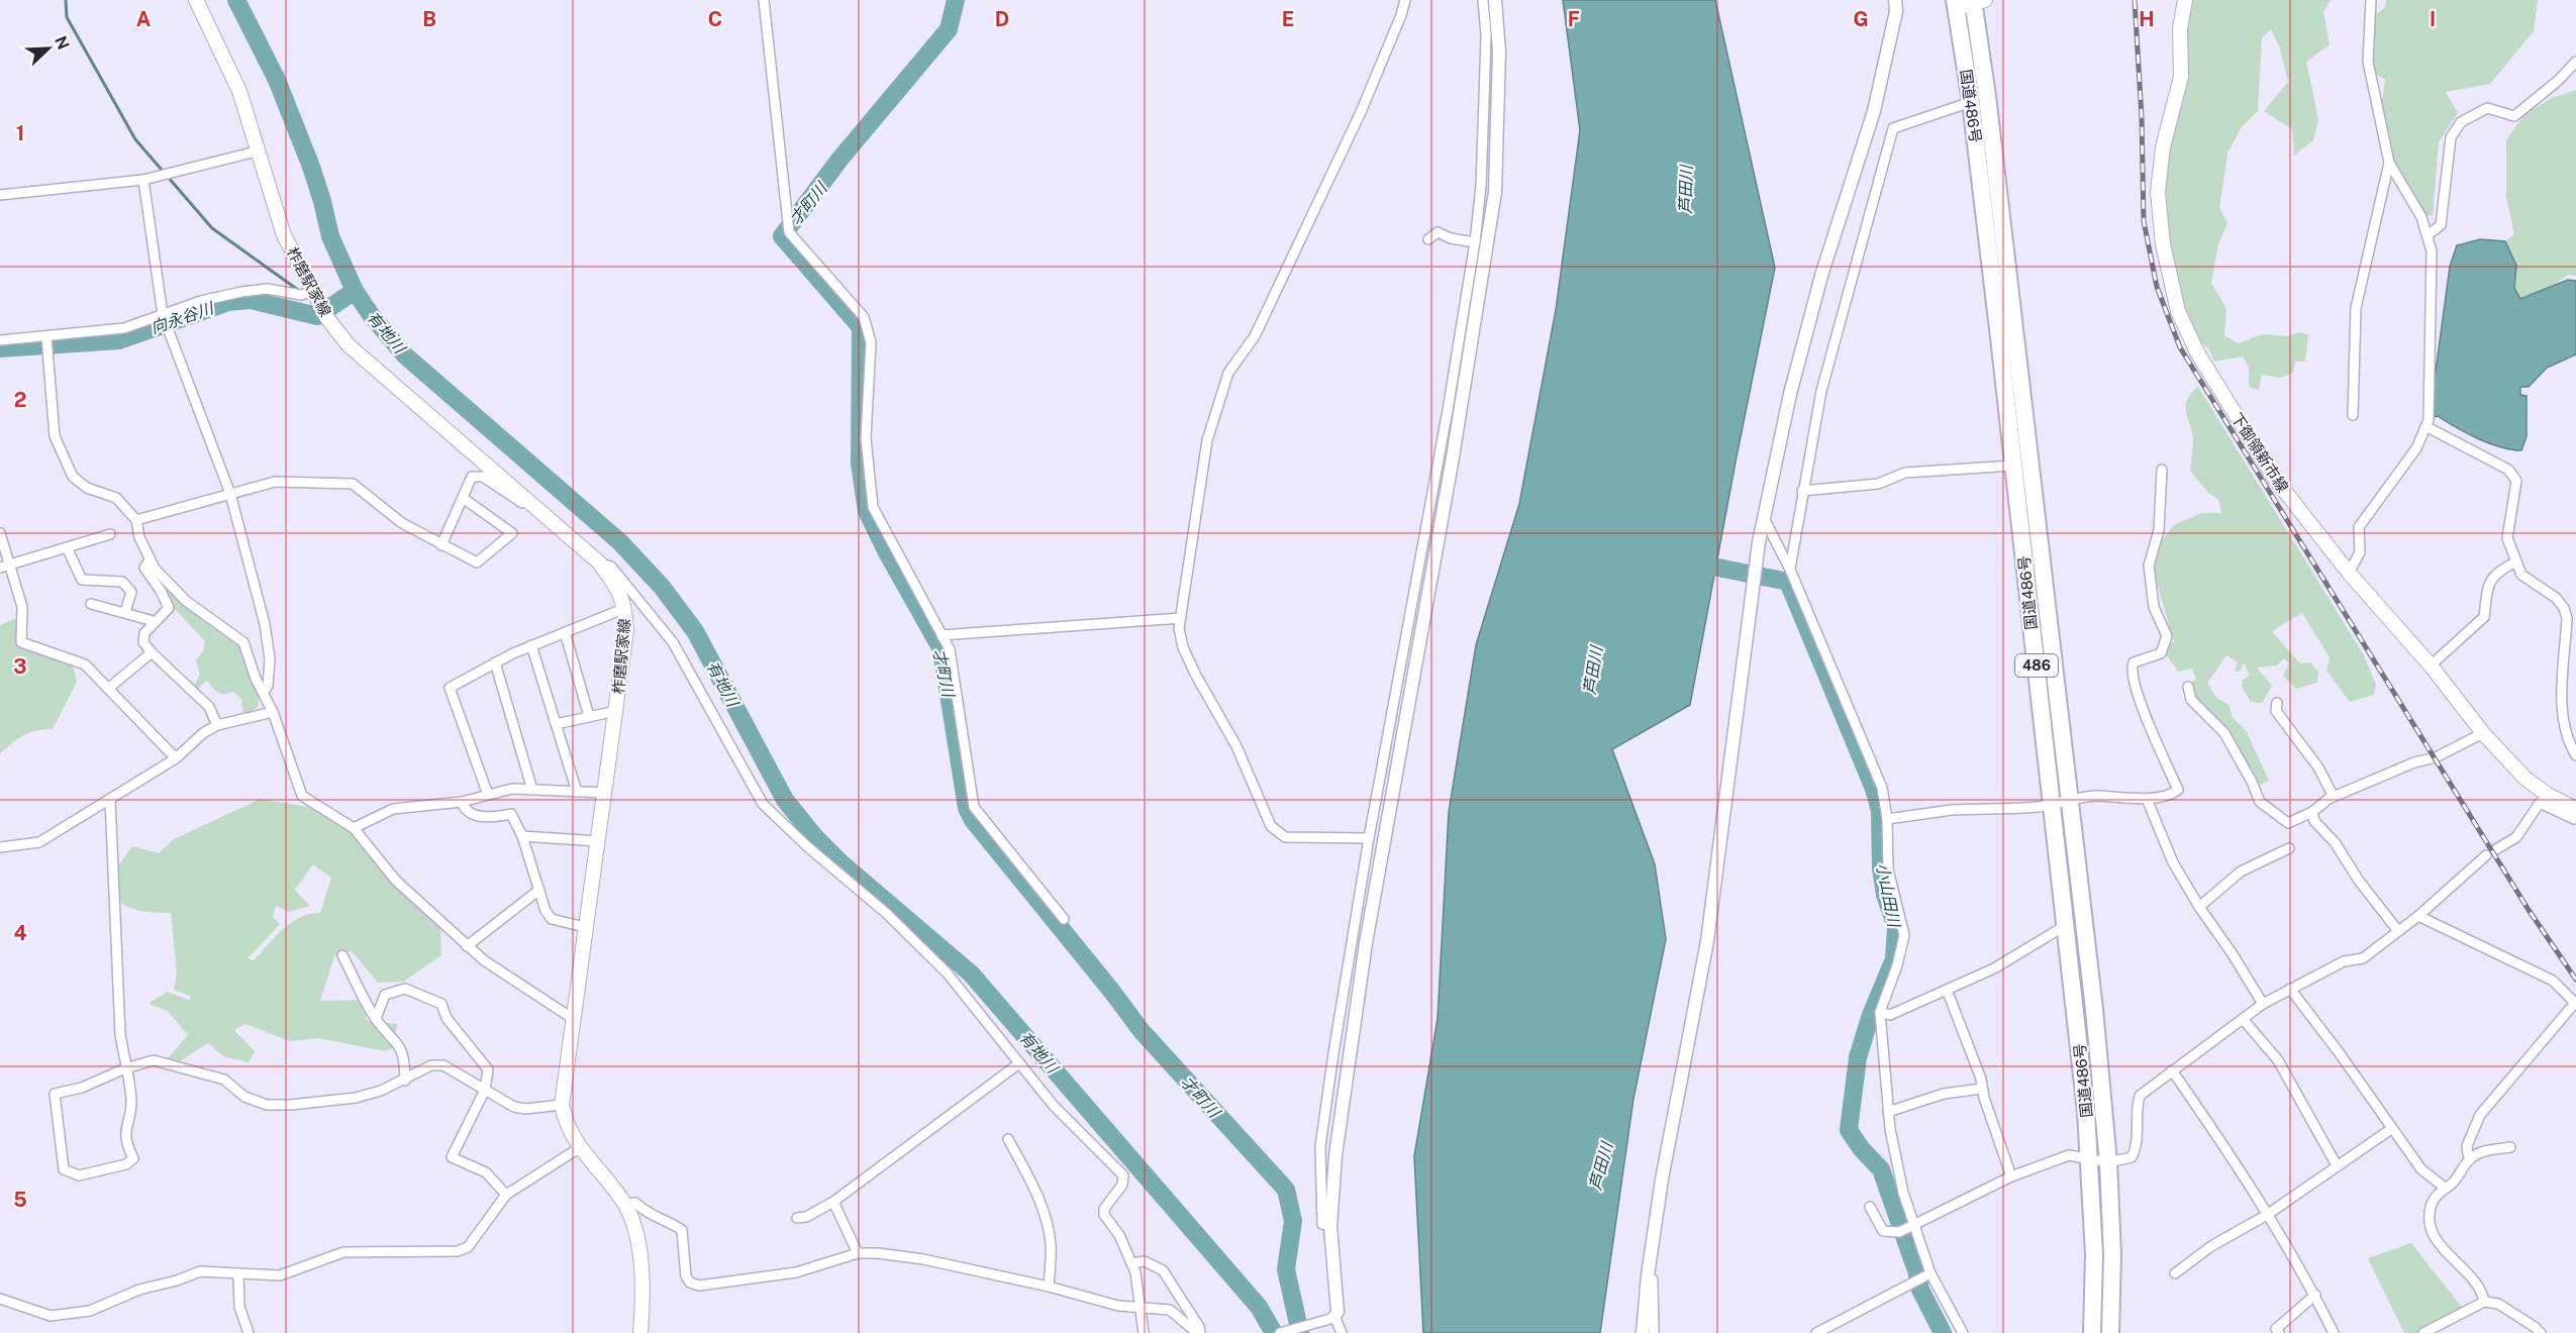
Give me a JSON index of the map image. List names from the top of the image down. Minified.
{"streets":{"highway":["国道486号","486"],"main road":["柞磨駅家線","下御領新市線"]},"water":["芦田川","才町川","向永谷川","有地川","小山田川"],"north":"top right","grid":{"columns":["A","B","C","D","E","F","G","H","I"],"rows":["1","2","3","4","5"]}}
